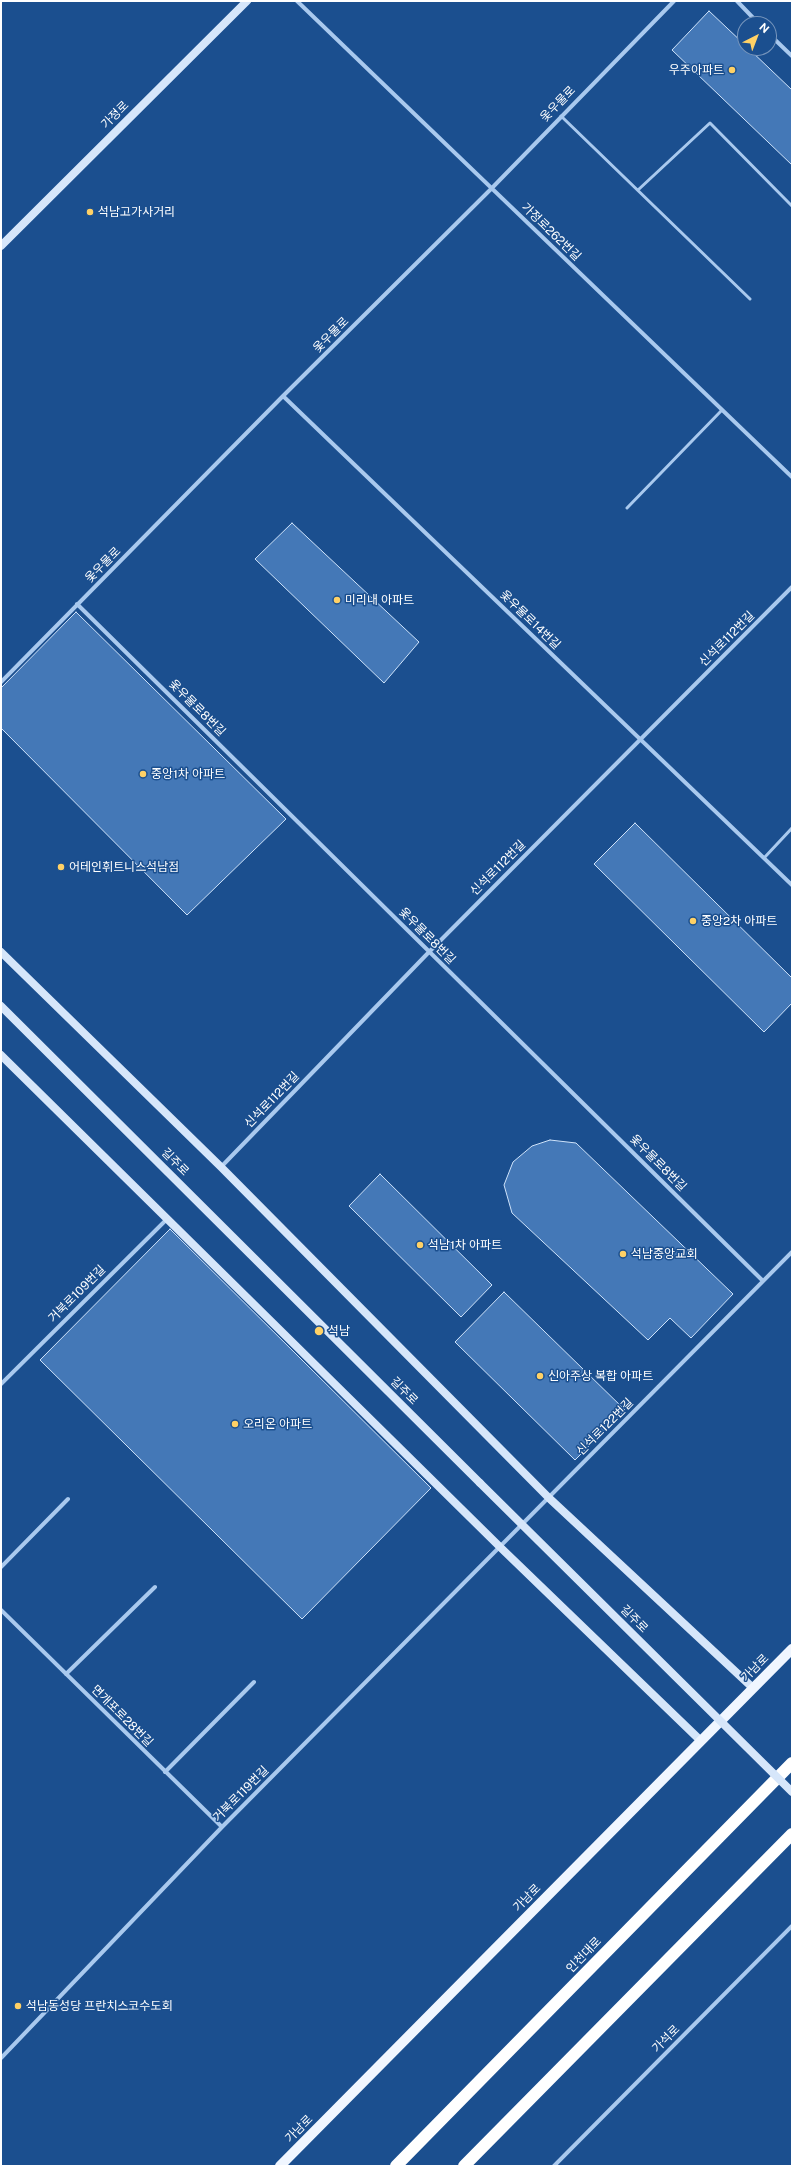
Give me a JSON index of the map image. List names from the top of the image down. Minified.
{"streets":{"highway":["인천대로"],"main road":["가정로","길주로","가남로"],"street":["옻우물로","가정로262번길","옻우물로14번길","신석로112번길","옻우물로8번길","거북로109번길","신석로122번길","면개포로28번길","거북로119번길","가석로"]},"crossings":[["옻우물로","가정로262번길"],["옻우물로","옻우물로14번길"],["옻우물로","옻우물로8번길"],["옻우물로14번길","신석로112번길"],["신석로112번길","옻우물로8번길"],["옻우물로8번길","신석로122번길"],["신석로122번길","거북로119번길"],["면개포로28번길","거북로119번길"]],"places":["우주아파트","석남고가사거리","미리내 아파트","중앙1차 아파트","어테인휘트니스석남점","중앙2차 아파트","석남1차 아파트","석남중앙교회","석남","신아주상 복합 아파트","오리온 아파트","석남동성당 프란치스코수도회"],"north":"top right"}
